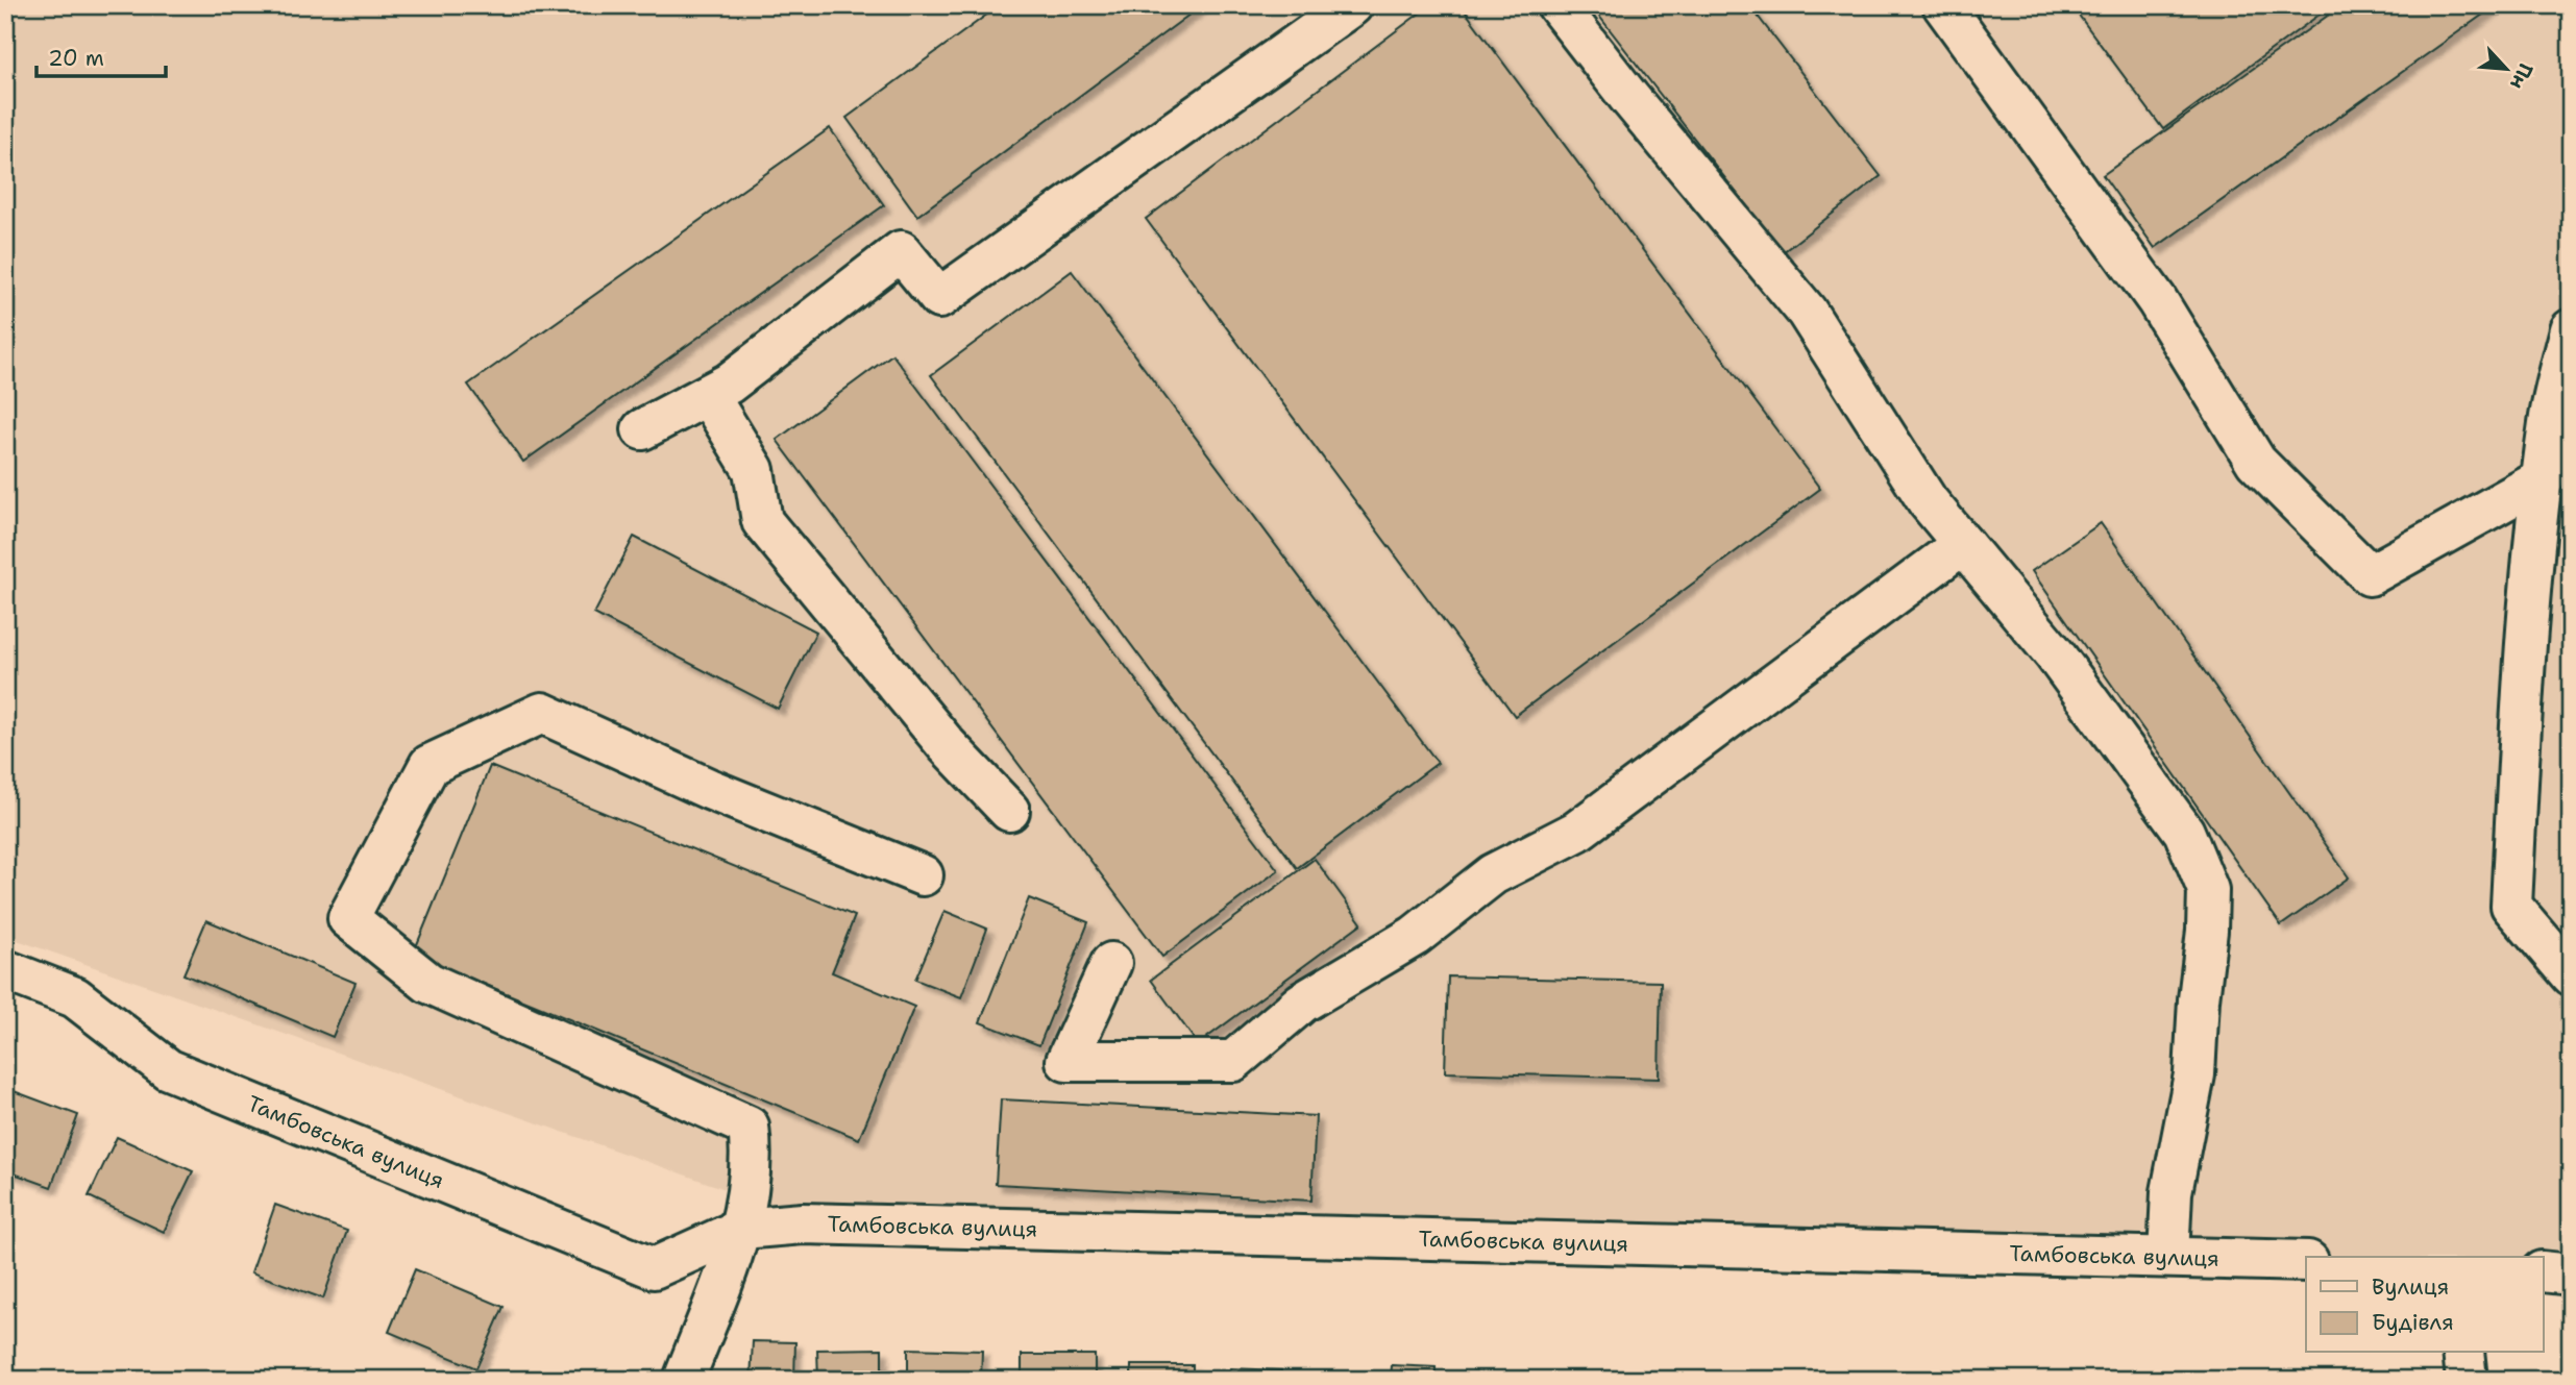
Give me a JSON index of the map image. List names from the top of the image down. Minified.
{"streets":{"street":["Тамбовська вулиця"]},"legend":["Вулиця","Будівля"],"scale_bar":"20 m","north":"bottom right"}
